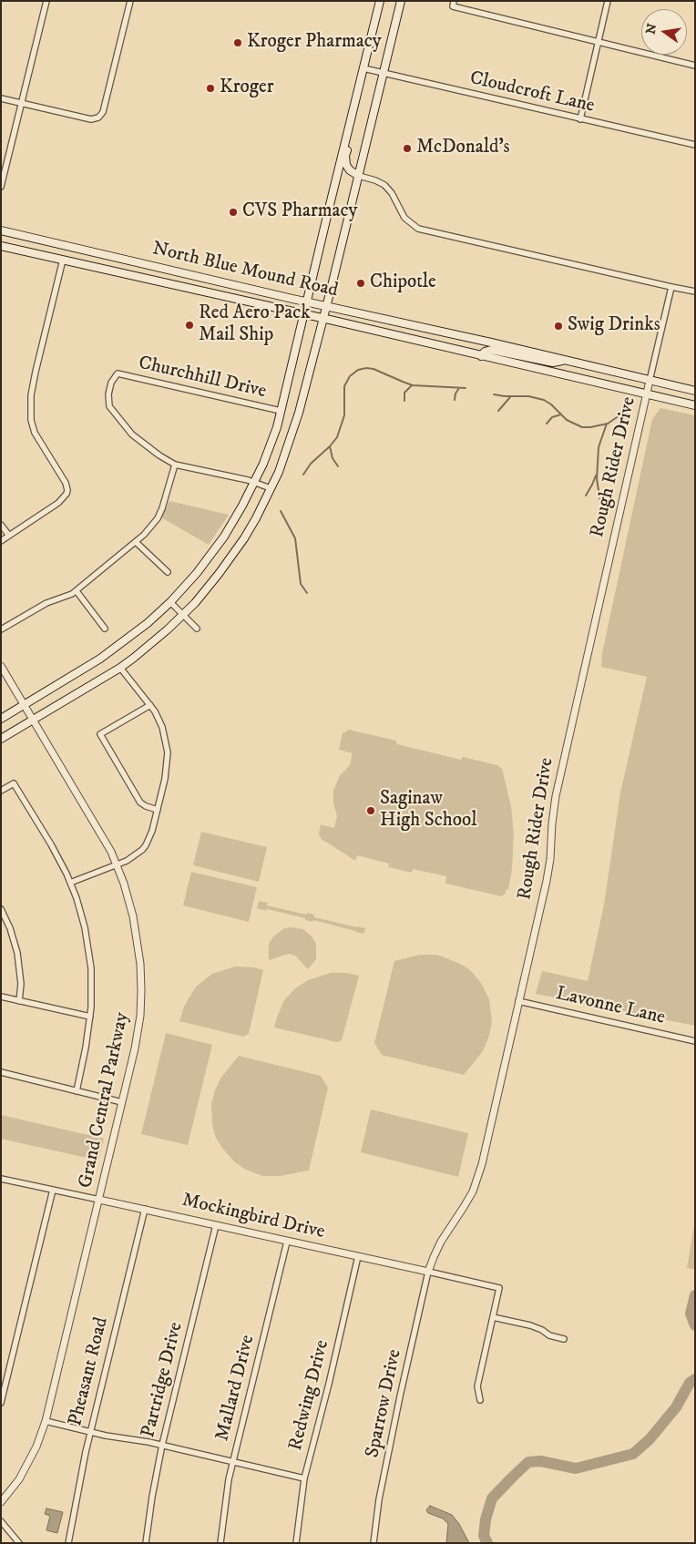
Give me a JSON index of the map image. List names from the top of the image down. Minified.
{"streets":{"main road":["North Blue Mound Road"],"street":["Cloudcroft Lane","Churchhill Drive","Rough Rider Drive","Lavonne Lane","Grand Central Parkway","Mockingbird Drive","Pheasant Road","Partridge Drive","Mallard Drive","Redwing Drive","Sparrow Drive"]},"crossings":[["North Blue Mound Road","Rough Rider Drive"],["Rough Rider Drive","Lavonne Lane"],["Rough Rider Drive","Mockingbird Drive"],["Rough Rider Drive","Sparrow Drive"],["Grand Central Parkway","Mockingbird Drive"],["Mockingbird Drive","Pheasant Road"],["Mockingbird Drive","Partridge Drive"],["Mockingbird Drive","Mallard Drive"],["Mockingbird Drive","Redwing Drive"],["Mockingbird Drive","Sparrow Drive"]],"places":["Kroger Pharmacy","Kroger","McDonald's","CVS Pharmacy","Chipotle","Red Aero Pack Mail Ship","Swig Drinks","Saginaw High School"],"north":"left"}
